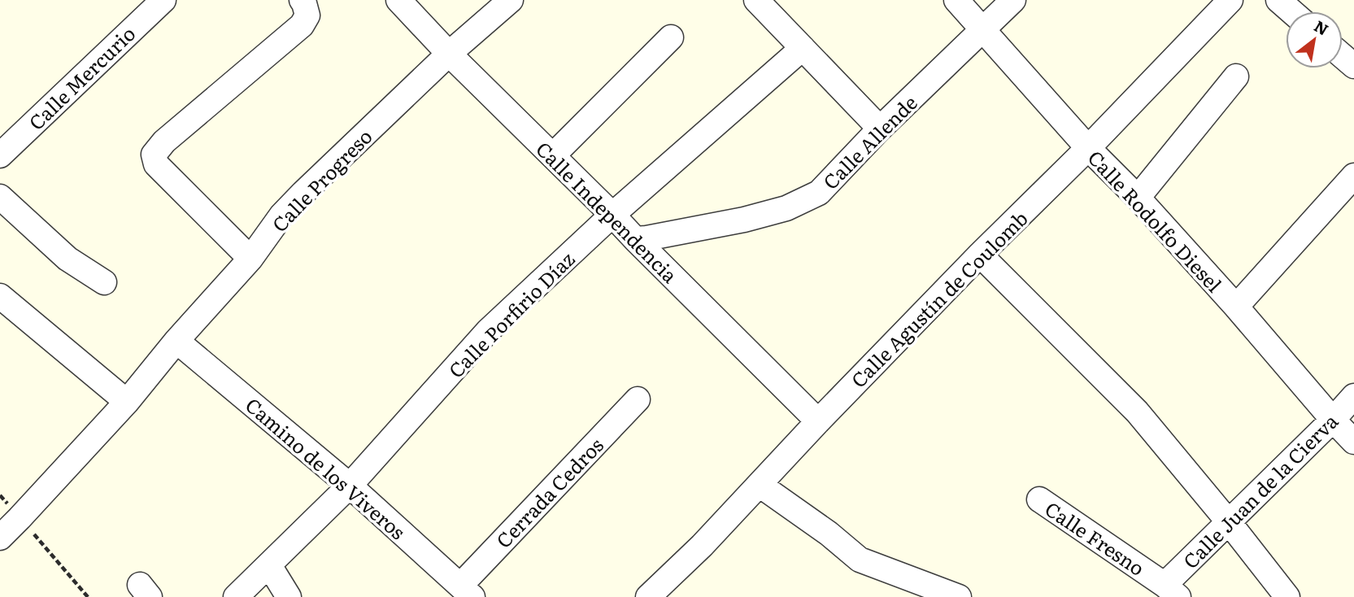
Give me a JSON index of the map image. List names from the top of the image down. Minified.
{"streets":{"street":["Calle Mercurio","Calle Allende","Calle Progreso","Calle Independencia","Calle Rodolfo Diesel","Calle Agustín de Coulomb","Calle Porfirio Díaz","Camino de los Viveros","Calle Juan de la Cierva","Cerrada Cedros","Calle Fresno"]},"crossings":[["Calle Allende","Calle Independencia"],["Calle Allende","Calle Rodolfo Diesel"],["Calle Progreso","Calle Independencia"],["Calle Progreso","Camino de los Viveros"],["Calle Independencia","Calle Agustín de Coulomb"],["Calle Independencia","Calle Porfirio Díaz"],["Calle Rodolfo Diesel","Calle Agustín de Coulomb"],["Calle Rodolfo Diesel","Calle Juan de la Cierva"],["Calle Porfirio Díaz","Camino de los Viveros"],["Camino de los Viveros","Cerrada Cedros"],["Calle Juan de la Cierva","Calle Fresno"]],"north":"top right"}
